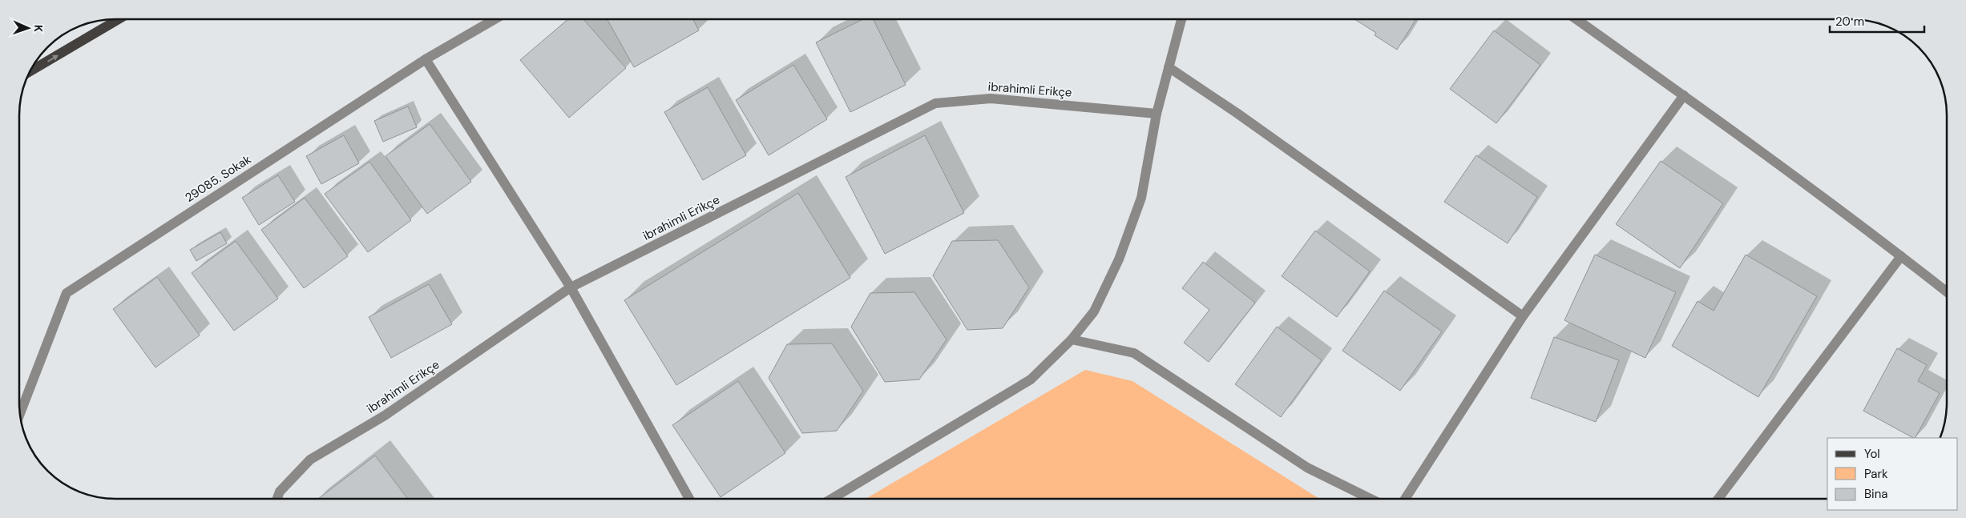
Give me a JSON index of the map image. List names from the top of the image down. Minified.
{"streets":{"street":["ibrahimli Erikçe","29085. Sokak"]},"legend":["Yol","Park","Bina"],"scale_bar":"20 m","north":"right"}
